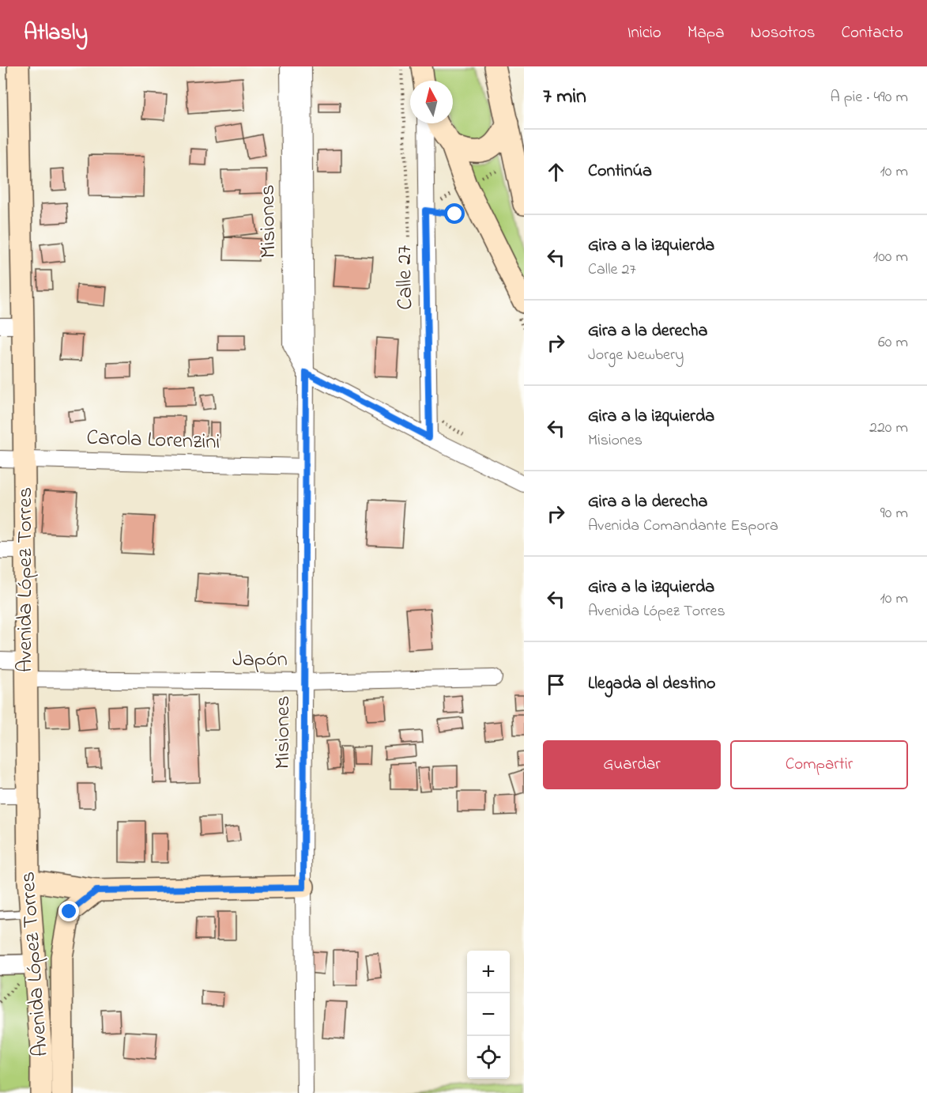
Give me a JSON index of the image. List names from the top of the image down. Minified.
{"streets":{"main road":["Avenida López Torres"],"street":["Misiones","Calle 27","Carola Lorenzini","Japón"]},"crossings":[["Misiones","Carola Lorenzini"],["Misiones","Japón"],["Carola Lorenzini","Avenida López Torres"],["Avenida López Torres","Japón"]],"north":"top","page":{"header":"Atlasly","nav":["Inicio","Mapa","Nosotros","Contacto"],"heading":["7 min","A pie · 490 m"],"list":[["Continúa","10 m"],["Gira a la izquierda","Calle 27","100 m"],["Gira a la derecha","Jorge Newbery","60 m"],["Gira a la izquierda","Misiones","220 m"],["Gira a la derecha","Avenida Comandante Espora","90 m"],["Gira a la izquierda","Avenida López Torres","10 m"],"Llegada al destino"],"buttons":["Guardar","Compartir"],"map_buttons":["+","−"]}}
